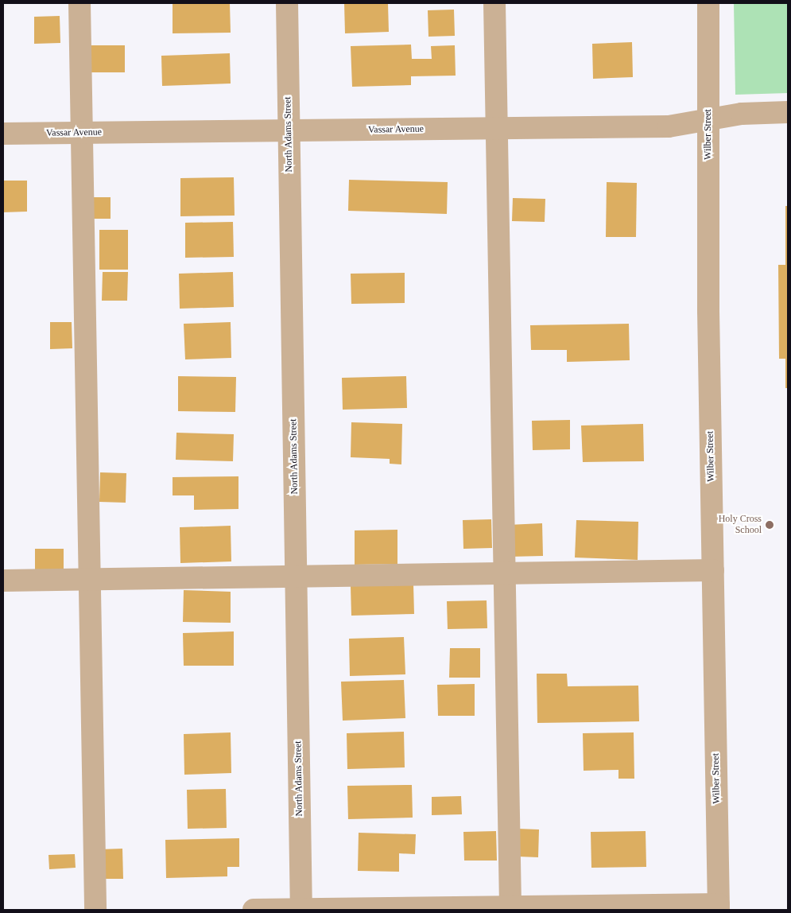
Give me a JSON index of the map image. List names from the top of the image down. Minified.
{"streets":{"street":["Vassar Avenue","North Adams Street","Wilber Street"]},"crossings":[["Vassar Avenue","North Adams Street"],["Vassar Avenue","Wilber Street"]],"places":["Holy Cross School"]}
